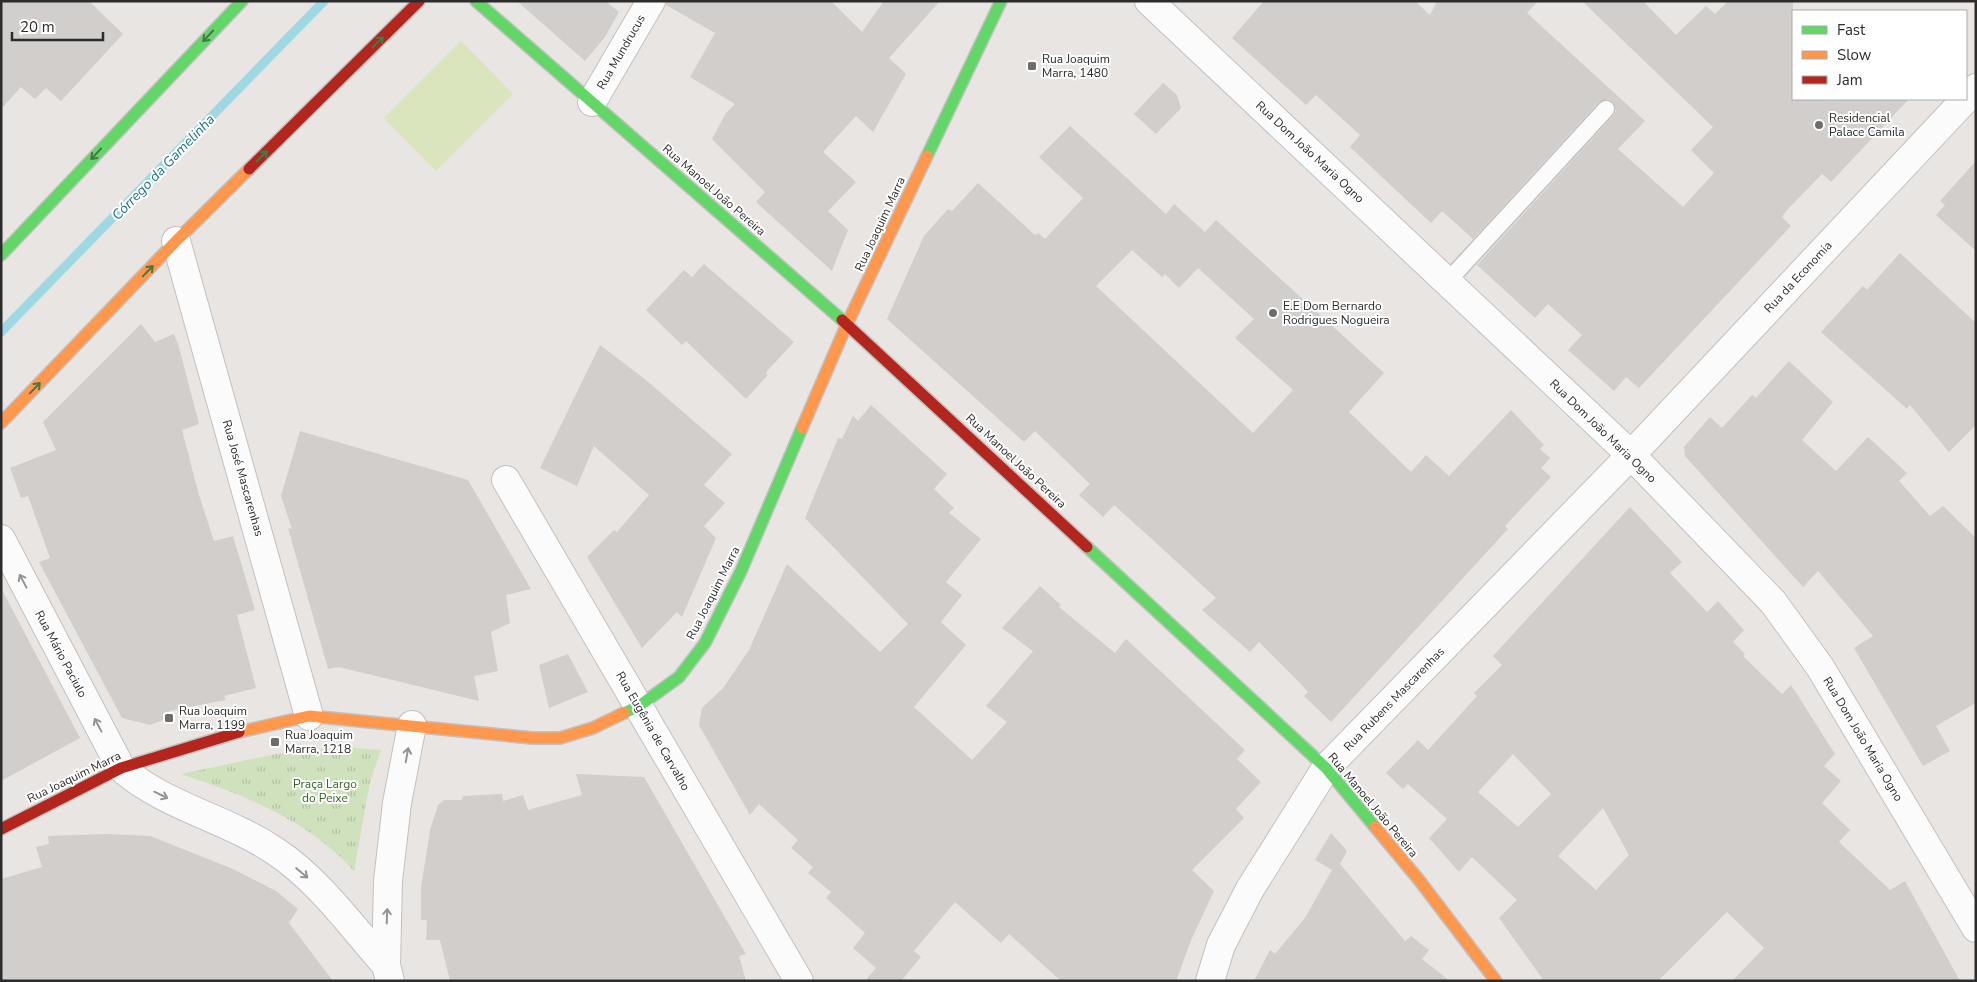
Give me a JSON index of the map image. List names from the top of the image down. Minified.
{"streets":{"street":["Rua Mundrucus","Rua Dom João Maria Ogno","Rua Manoel João Pereira","Rua Joaquim Marra","Rua da Economia","Rua José Mascarenhas","Rua Mário Paciulo","Rua Rubens Mascarenhas","Rua Eugênia de Carvalho"]},"crossings":[["Rua Mundrucus","Rua Manoel João Pereira"],["Rua Dom João Maria Ogno","Rua da Economia"],["Rua Dom João Maria Ogno","Rua Rubens Mascarenhas"],["Rua Manoel João Pereira","Rua Joaquim Marra"],["Rua Manoel João Pereira","Rua Rubens Mascarenhas"],["Rua Joaquim Marra","Rua José Mascarenhas"],["Rua Joaquim Marra","Rua Mário Paciulo"],["Rua Joaquim Marra","Rua Eugênia de Carvalho"],["Rua da Economia","Rua Rubens Mascarenhas"]],"one_way":["Rua Mário Paciulo"],"water":["Córrego da Gamelinha"],"parks":["Praça Largo do Peixe"],"places":{"transit":["Rua Joaquim Marra, 1480","Rua Joaquim Marra, 1199","Rua Joaquim Marra, 1218"],"other":["Residencial Palace Camila","E.E Dom Bernardo Rodrigues Nogueira"]},"legend":["Fast","Slow","Jam"],"scale_bar":"20 m"}
